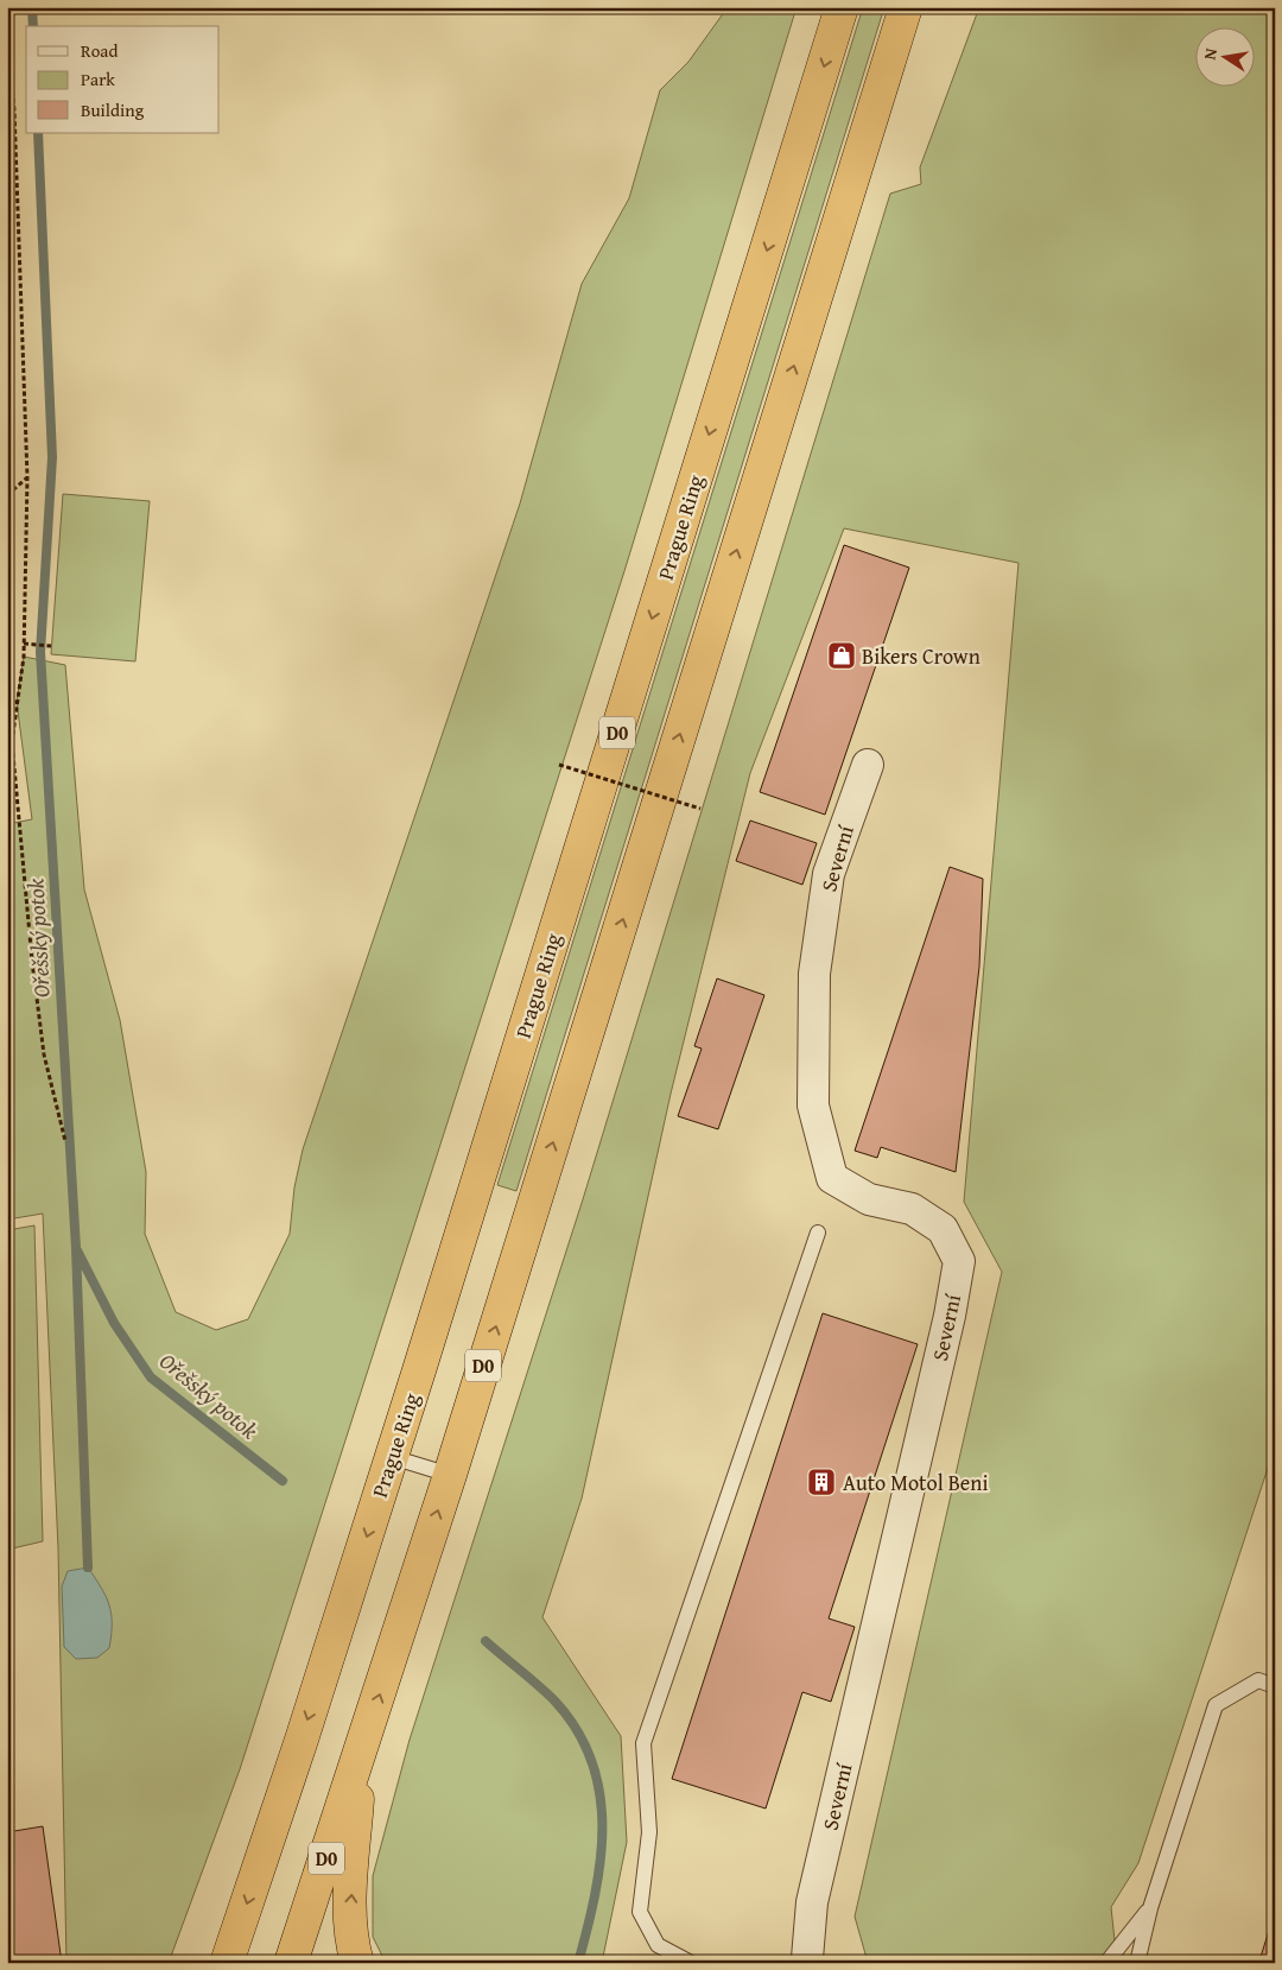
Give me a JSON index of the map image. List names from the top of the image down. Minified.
{"streets":{"highway":["Prague Ring","D0"],"street":["Severní"]},"water":["Ořešský potok"],"places":{"shop":["Bikers Crown"],"building":["Auto Motol Beni"]},"legend":["Road","Park","Building"],"north":"left"}
